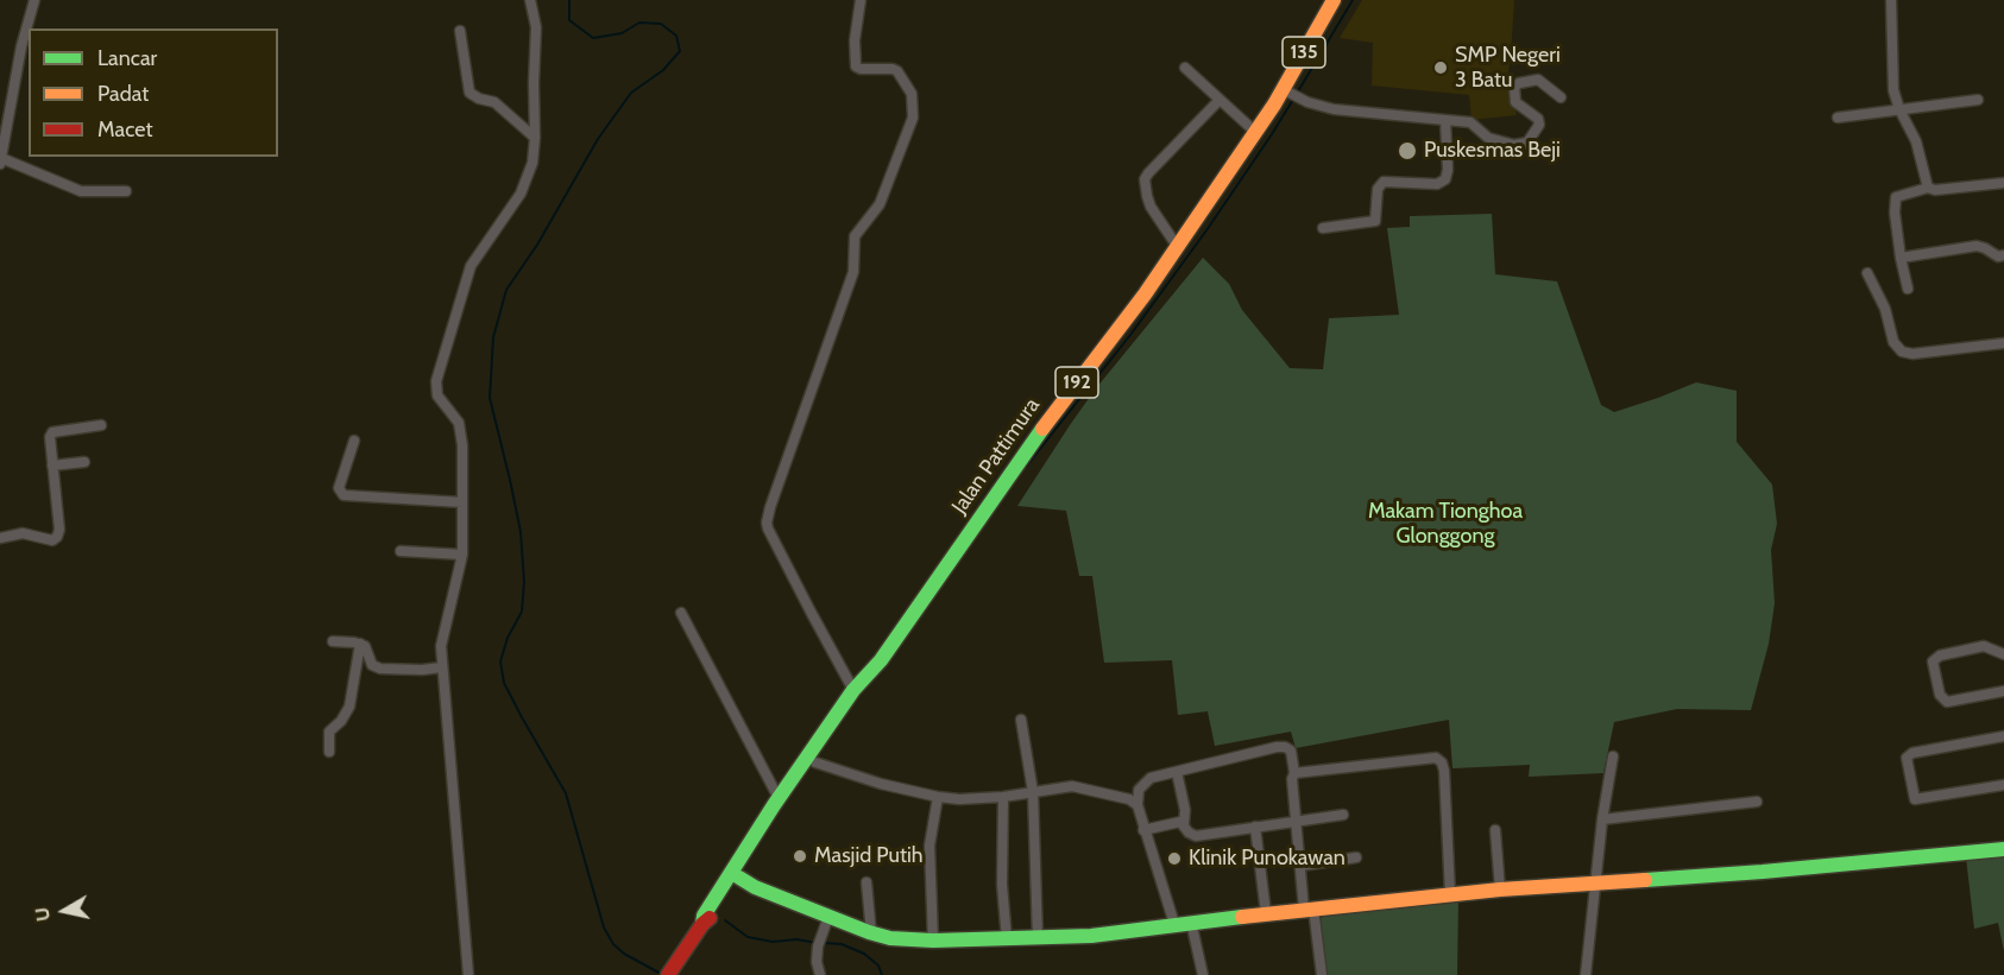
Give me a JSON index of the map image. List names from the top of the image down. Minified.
{"streets":{"main road":["135","192","Jalan Pattimura"]},"crossings":[["135","Jalan Pattimura"]],"parks":["Makam Tionghoa Glonggong"],"places":["SMP Negeri 3 Batu","Puskesmas Beji","Masjid Putih","Klinik Punokawan"],"legend":["Lancar","Padat","Macet"],"north":"left"}
